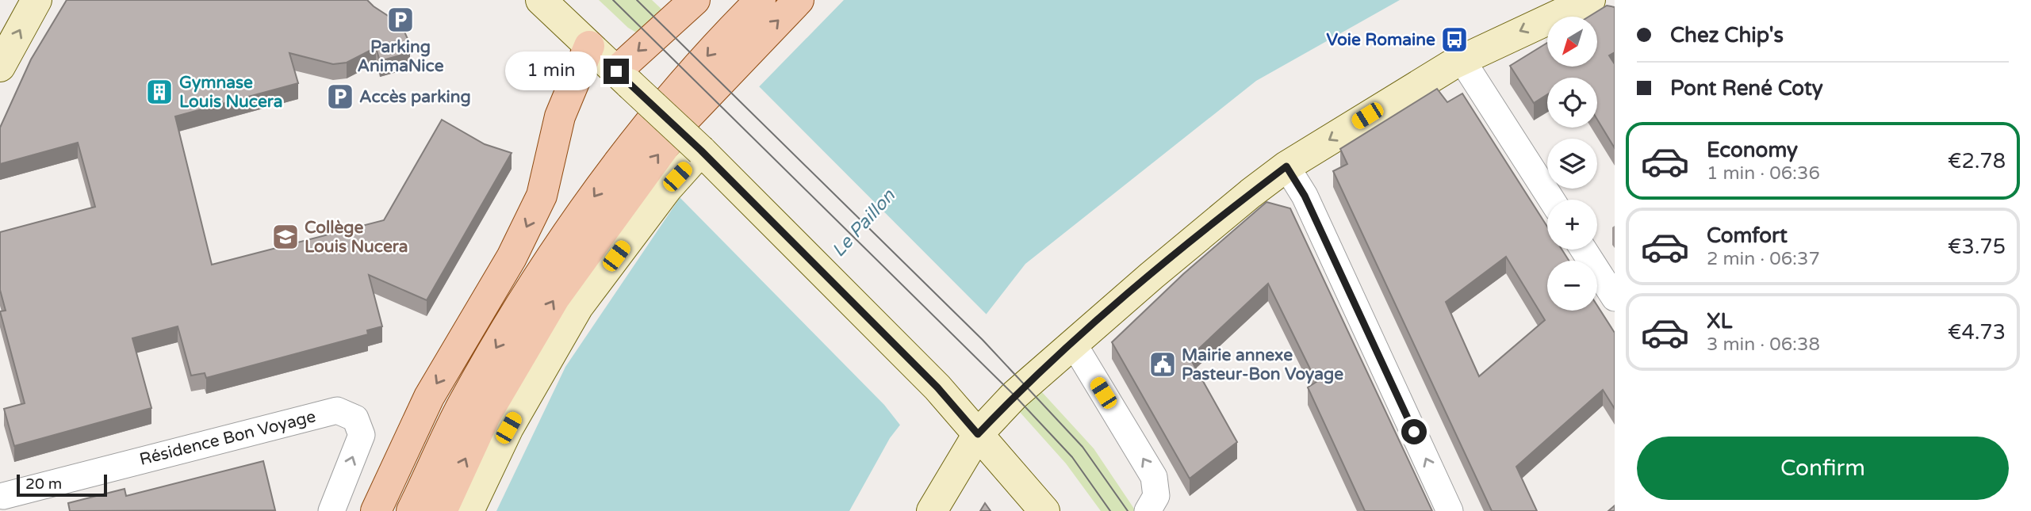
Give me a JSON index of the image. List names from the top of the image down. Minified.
{"streets":{"street":["Résidence Bon Voyage"]},"water":["Le Paillon"],"places":{"parking":["Parking AnimaNice","Accès parking"],"bus stop":["Voie Romaine"],"building":["Gymnase Louis Nucera"],"school or university":["Collège Louis Nucera"],"public building":["Mairie annexe Pasteur-Bon Voyage"]},"scale_bar":"20 m","north":"bottom left","page":{"banner":["Chez Chip's","Pont René Coty"],"map_buttons":["+","−"],"bubble":"1 min","list":[{"name":"Economy","note":"1 min · 06:36","value":"€2.78"},{"name":"Comfort","note":"2 min · 06:37","value":"€3.75"},{"name":"XL","note":"3 min · 06:38","value":"€4.73"}],"buttons":"Confirm","scale":"20 m"}}
